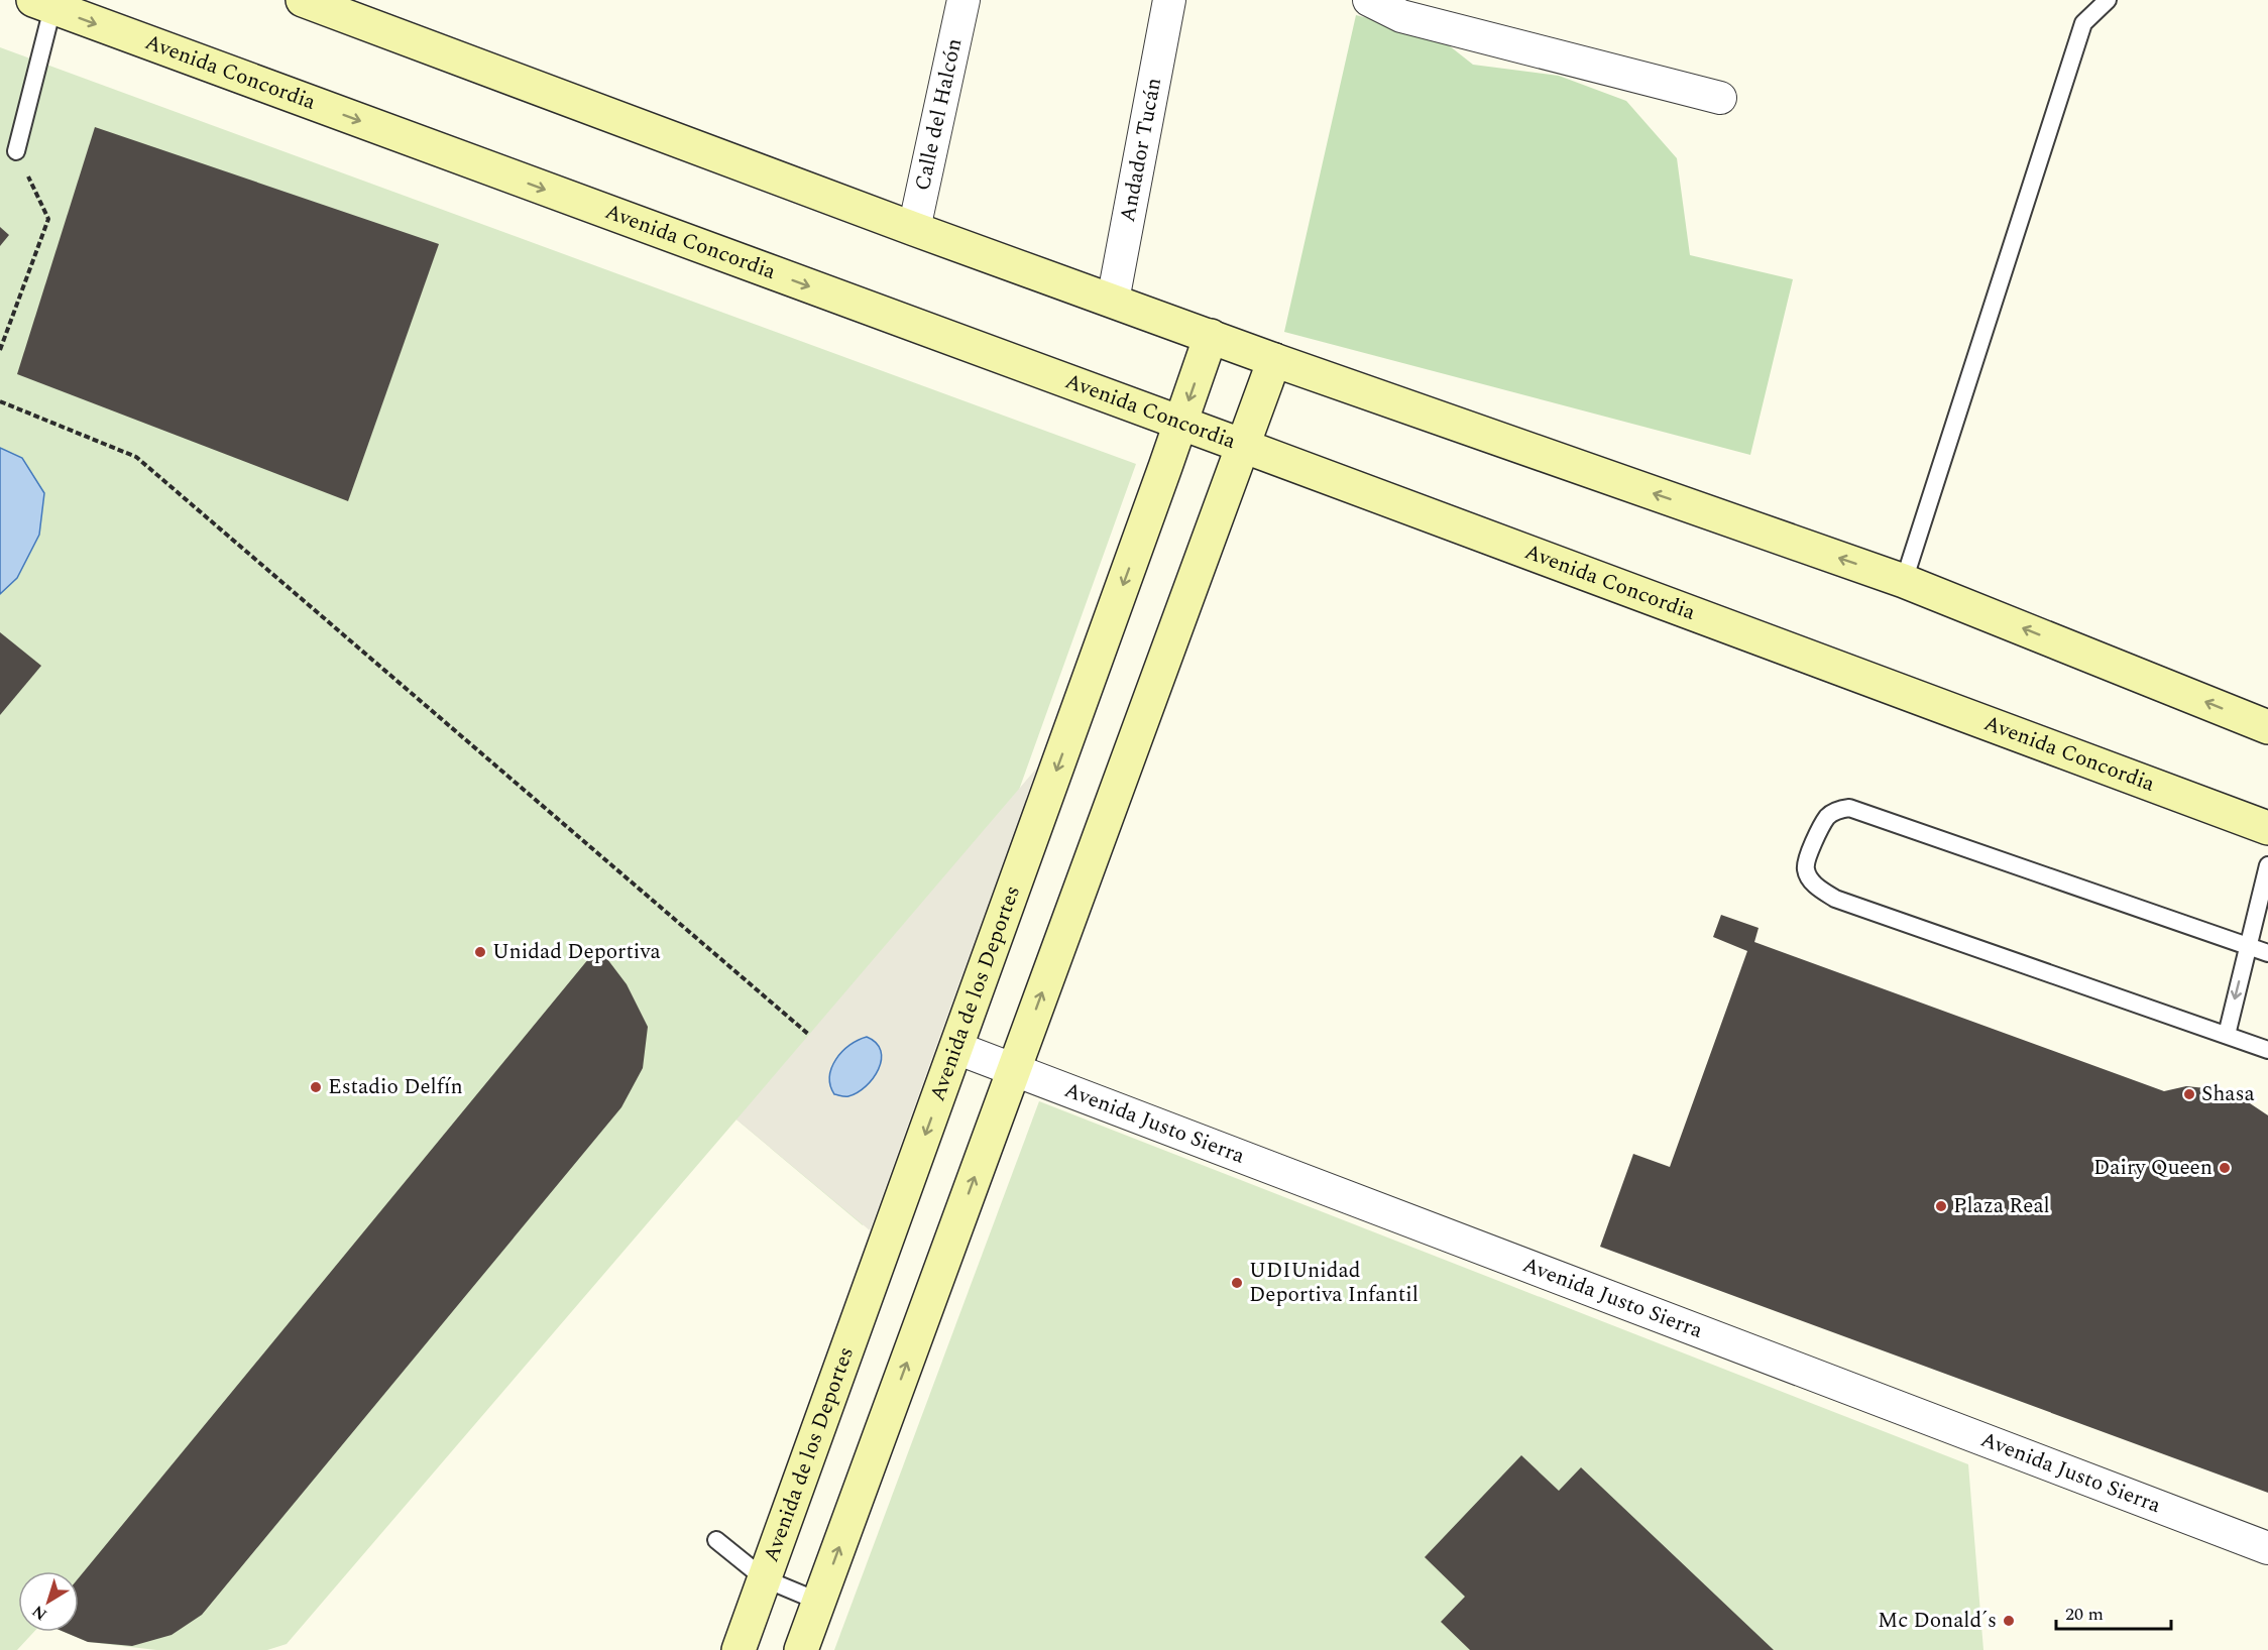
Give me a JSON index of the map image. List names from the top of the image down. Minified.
{"streets":{"street":["Avenida Concordia","Calle del Halcón","Andador Tucán","Avenida de los Deportes","Avenida Justo Sierra"]},"crossings":[["Avenida Concordia","Avenida de los Deportes"],["Avenida de los Deportes","Avenida Justo Sierra"]],"places":["Unidad Deportiva","Estadio Delfín","Shasa","Dairy Queen","Plaza Real","UDIUnidad Deportiva Infantil","Mc Donald´s"],"scale_bar":"20 m","north":"bottom left"}
